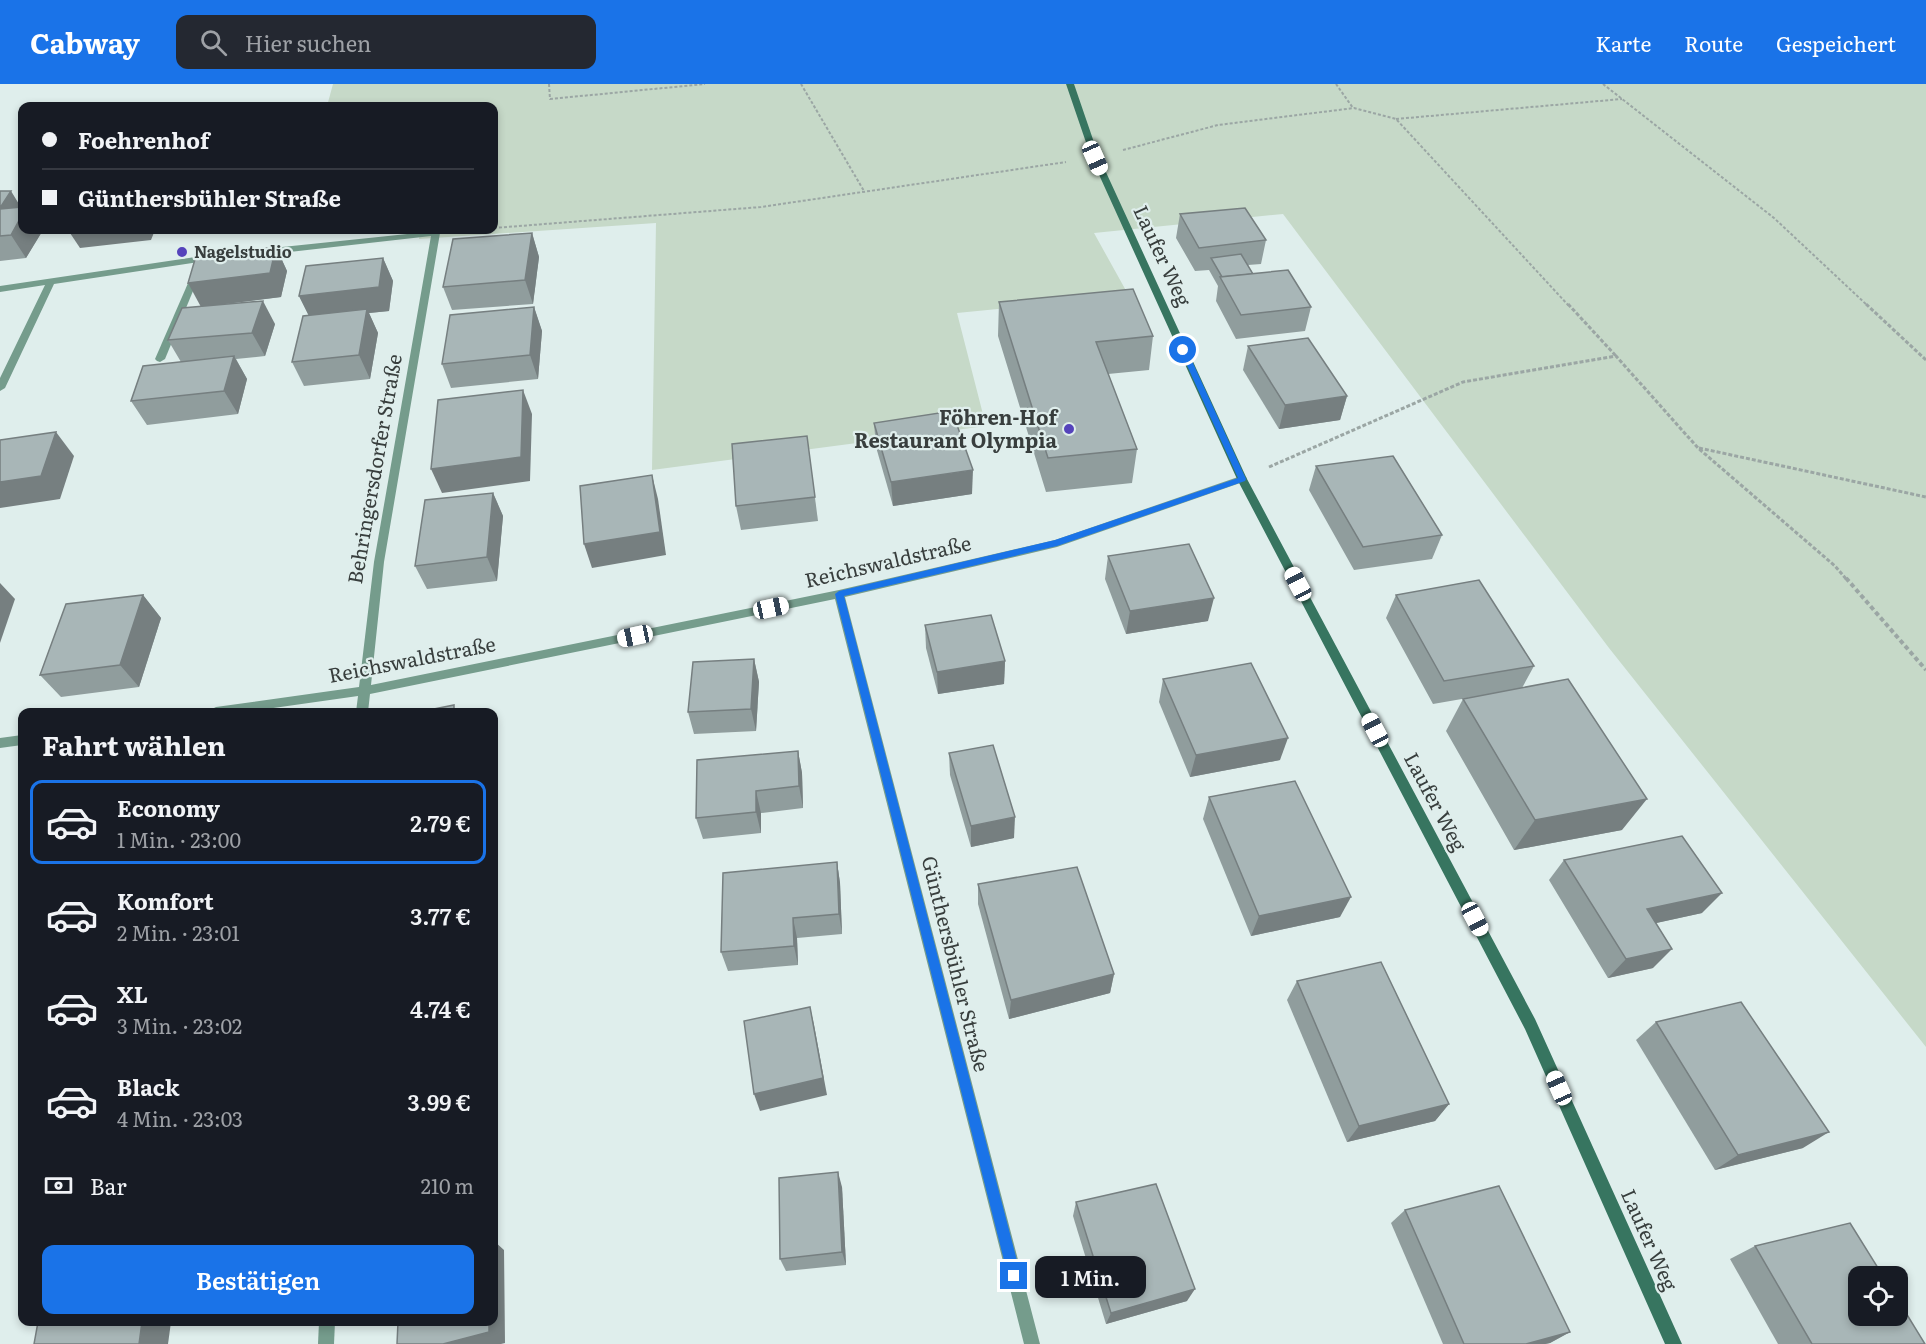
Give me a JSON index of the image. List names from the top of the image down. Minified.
{"streets":{"street":["Laufer Weg","Behringersdorfer Straße","Reichswaldstraße","Günthersbühler Straße"]},"crossings":[["Laufer Weg","Reichswaldstraße"],["Behringersdorfer Straße","Reichswaldstraße"],["Reichswaldstraße","Günthersbühler Straße"]],"places":["Nagelstudio","Föhren-Hof Restaurant Olympia"],"page":{"header":"Cabway","search":"Hier suchen","nav":["Karte","Route","Gespeichert"],"banner":["Foehrenhof","Günthersbühler Straße"],"heading":"Fahrt wählen","list":[{"name":"Economy","note":"1 Min. · 23:00","value":"2.79 €"},{"name":"Komfort","note":"2 Min. · 23:01","value":"3.77 €"},{"name":"XL","note":"3 Min. · 23:02","value":"4.74 €"},{"name":"Black","note":"4 Min. · 23:03","value":"3.99 €"}],"pay":["Bar","210 m"],"buttons":"Bestätigen","bubble":"1 Min."}}
